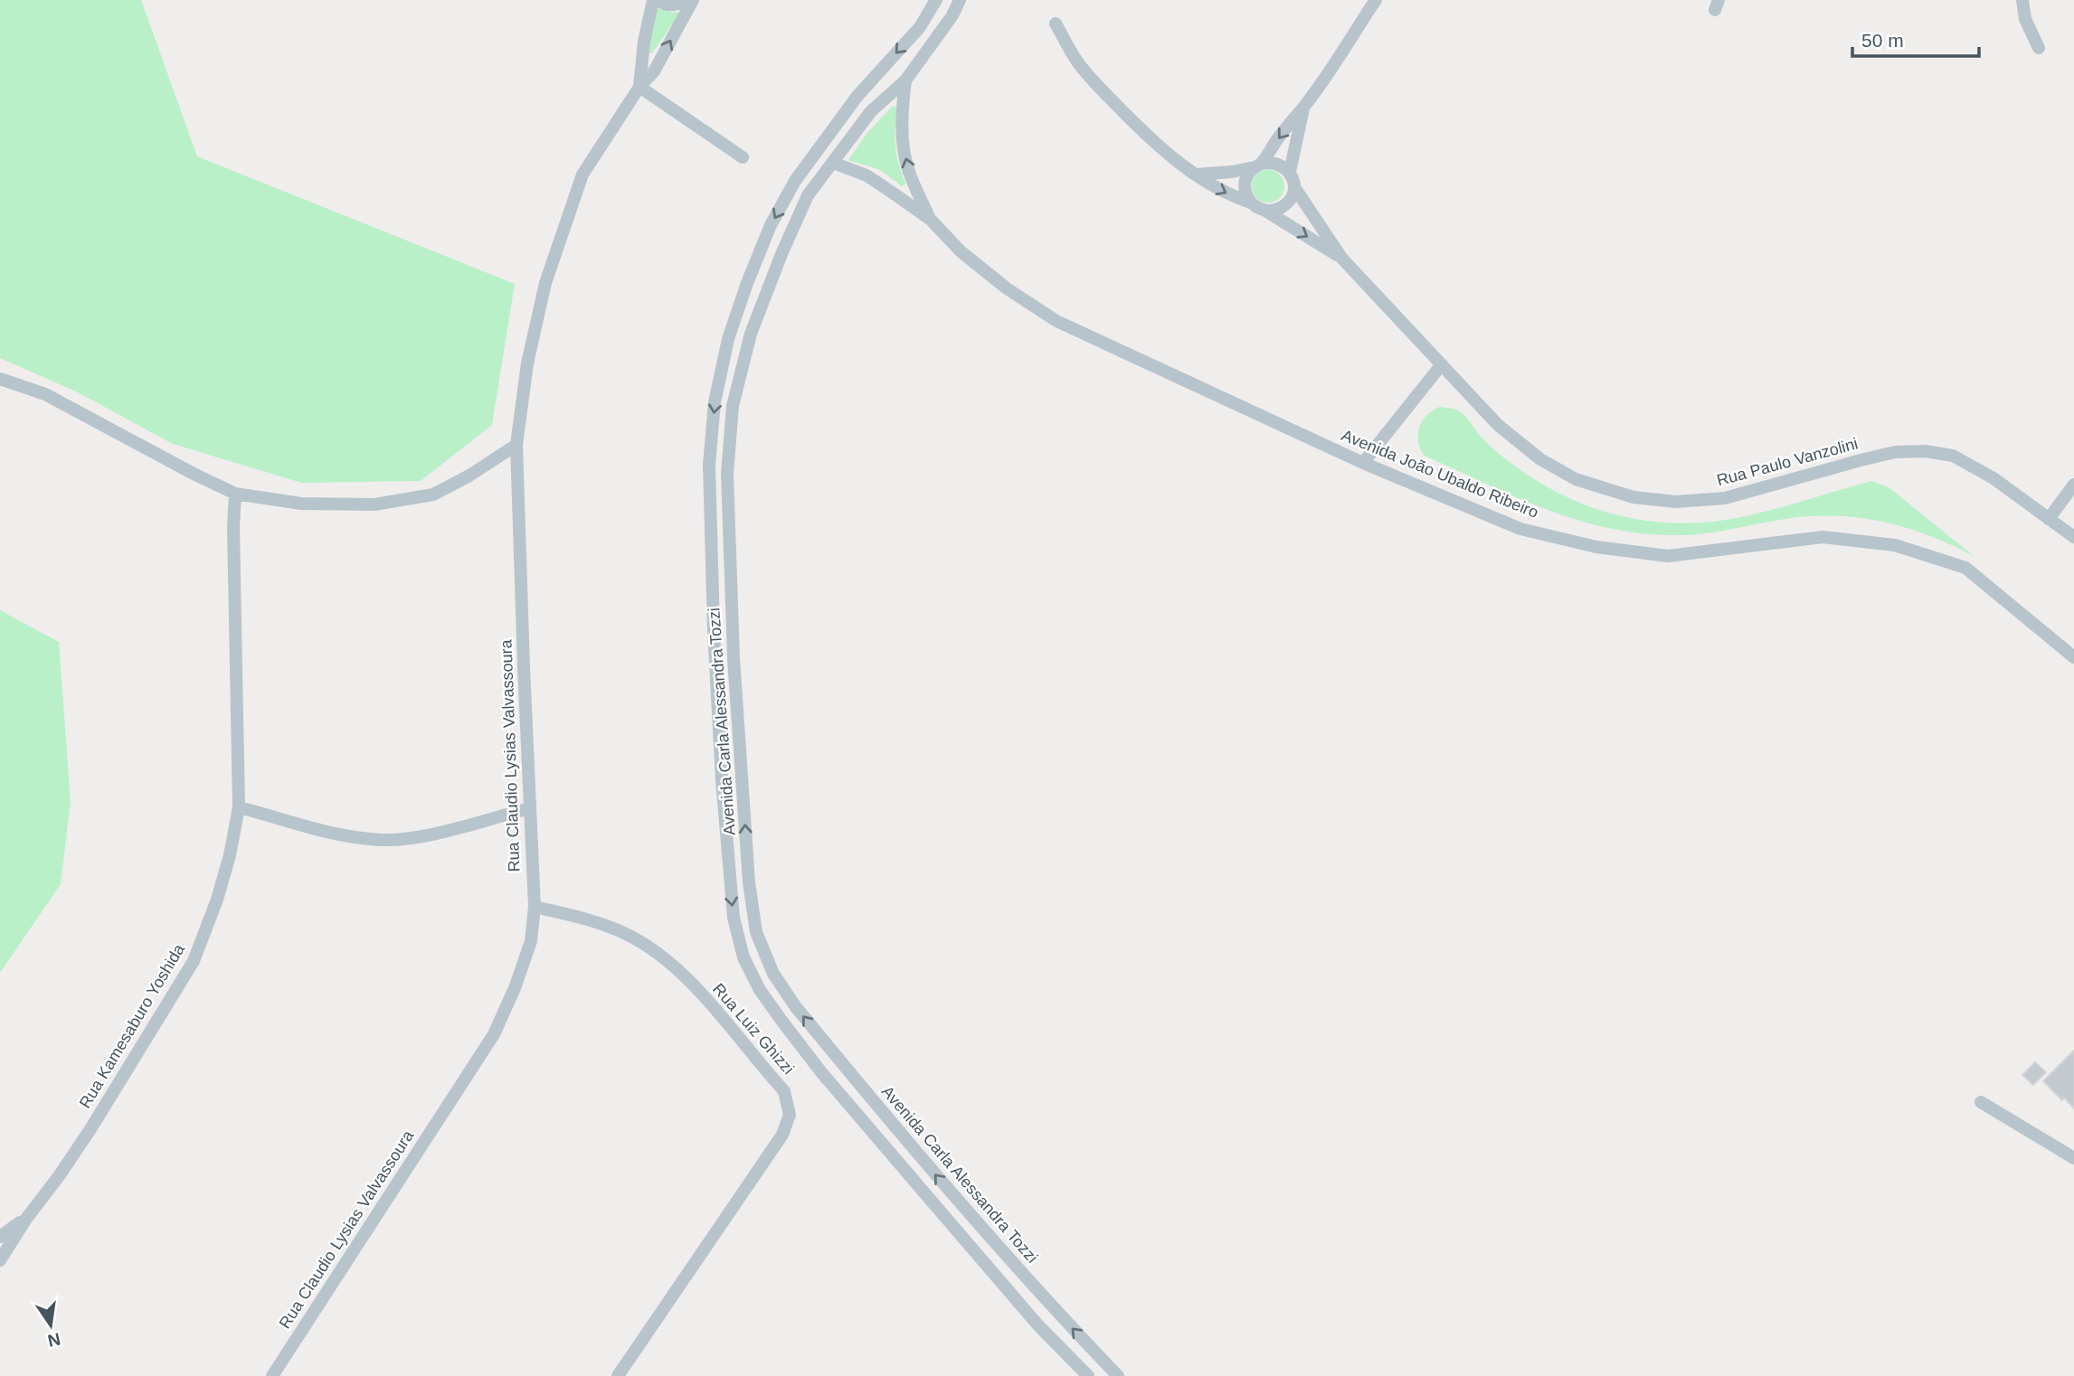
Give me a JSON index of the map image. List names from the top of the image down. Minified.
{"streets":{"street":["Rua Paulo Vanzolini","Avenida João Ubaldo Ribeiro","Avenida Carla Alessandra Tozzi","Rua Claudio Lysias Valvassoura","Rua Kamesaburo Yoshida","Rua Luiz Ghizzi"]},"crossings":[["Avenida João Ubaldo Ribeiro","Avenida Carla Alessandra Tozzi"],["Rua Claudio Lysias Valvassoura","Rua Luiz Ghizzi"]],"scale_bar":"50 m","north":"bottom"}
